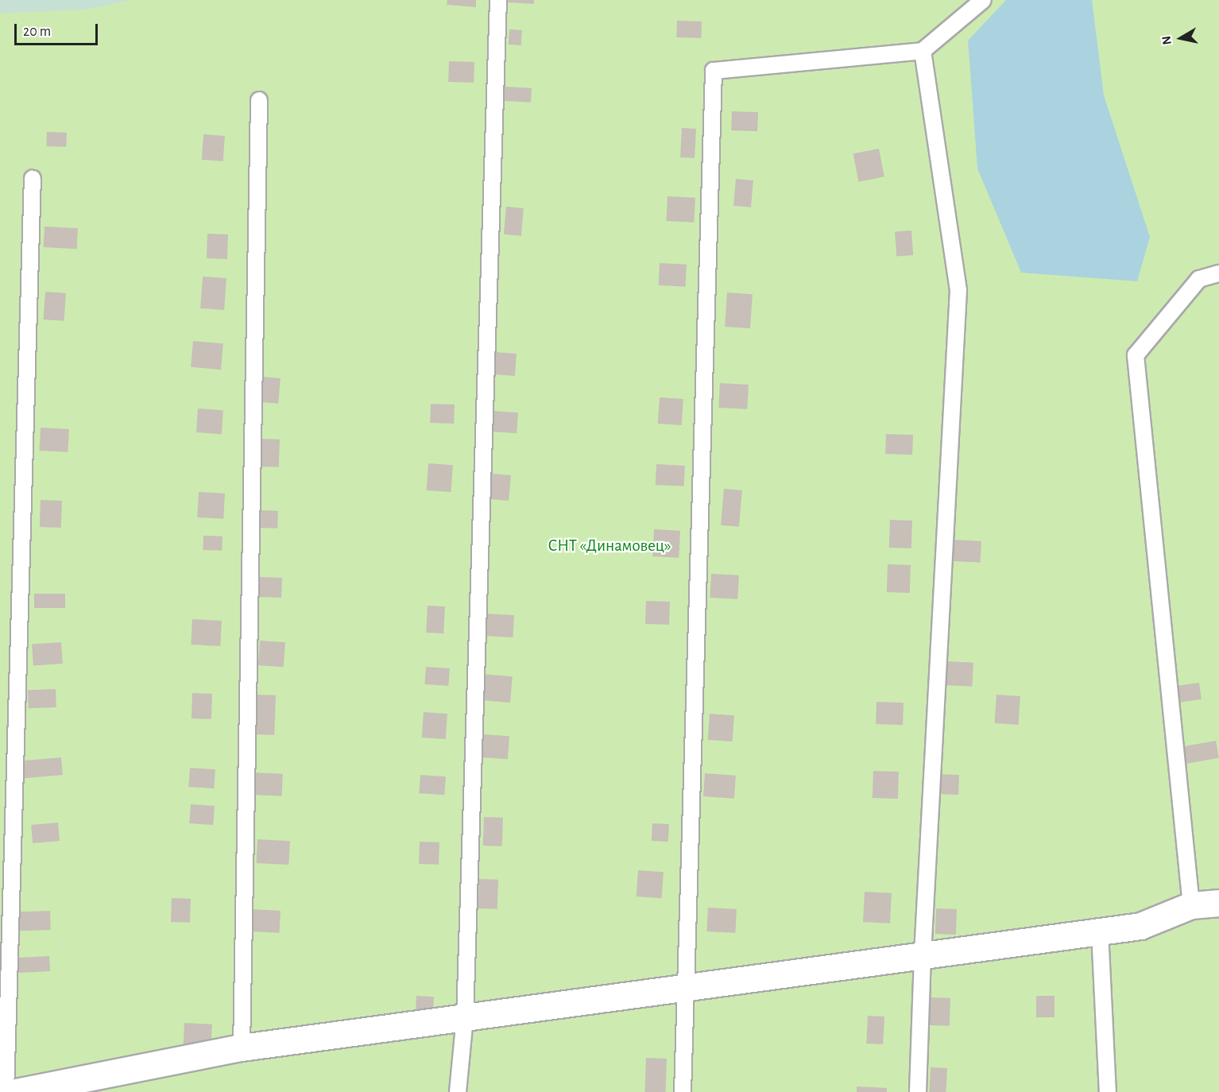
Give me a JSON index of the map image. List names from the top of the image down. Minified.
{"parks":["СНТ «Динамовец»"],"scale_bar":"20 m","north":"left"}
